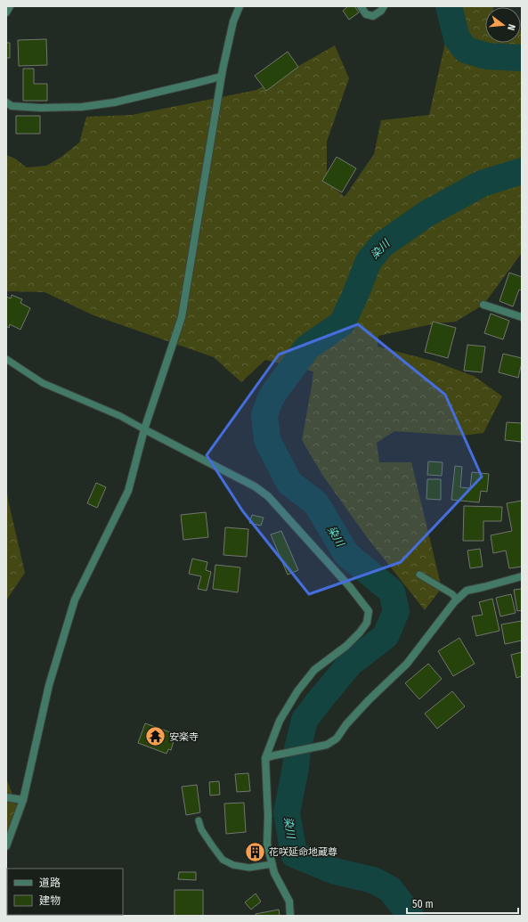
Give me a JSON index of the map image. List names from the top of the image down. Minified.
{"water":["染川"],"places":{"temple":["安楽寺"],"building":["花咲延命地蔵尊"]},"legend":["道路","建物"],"scale_bar":"50 m","north":"right"}
